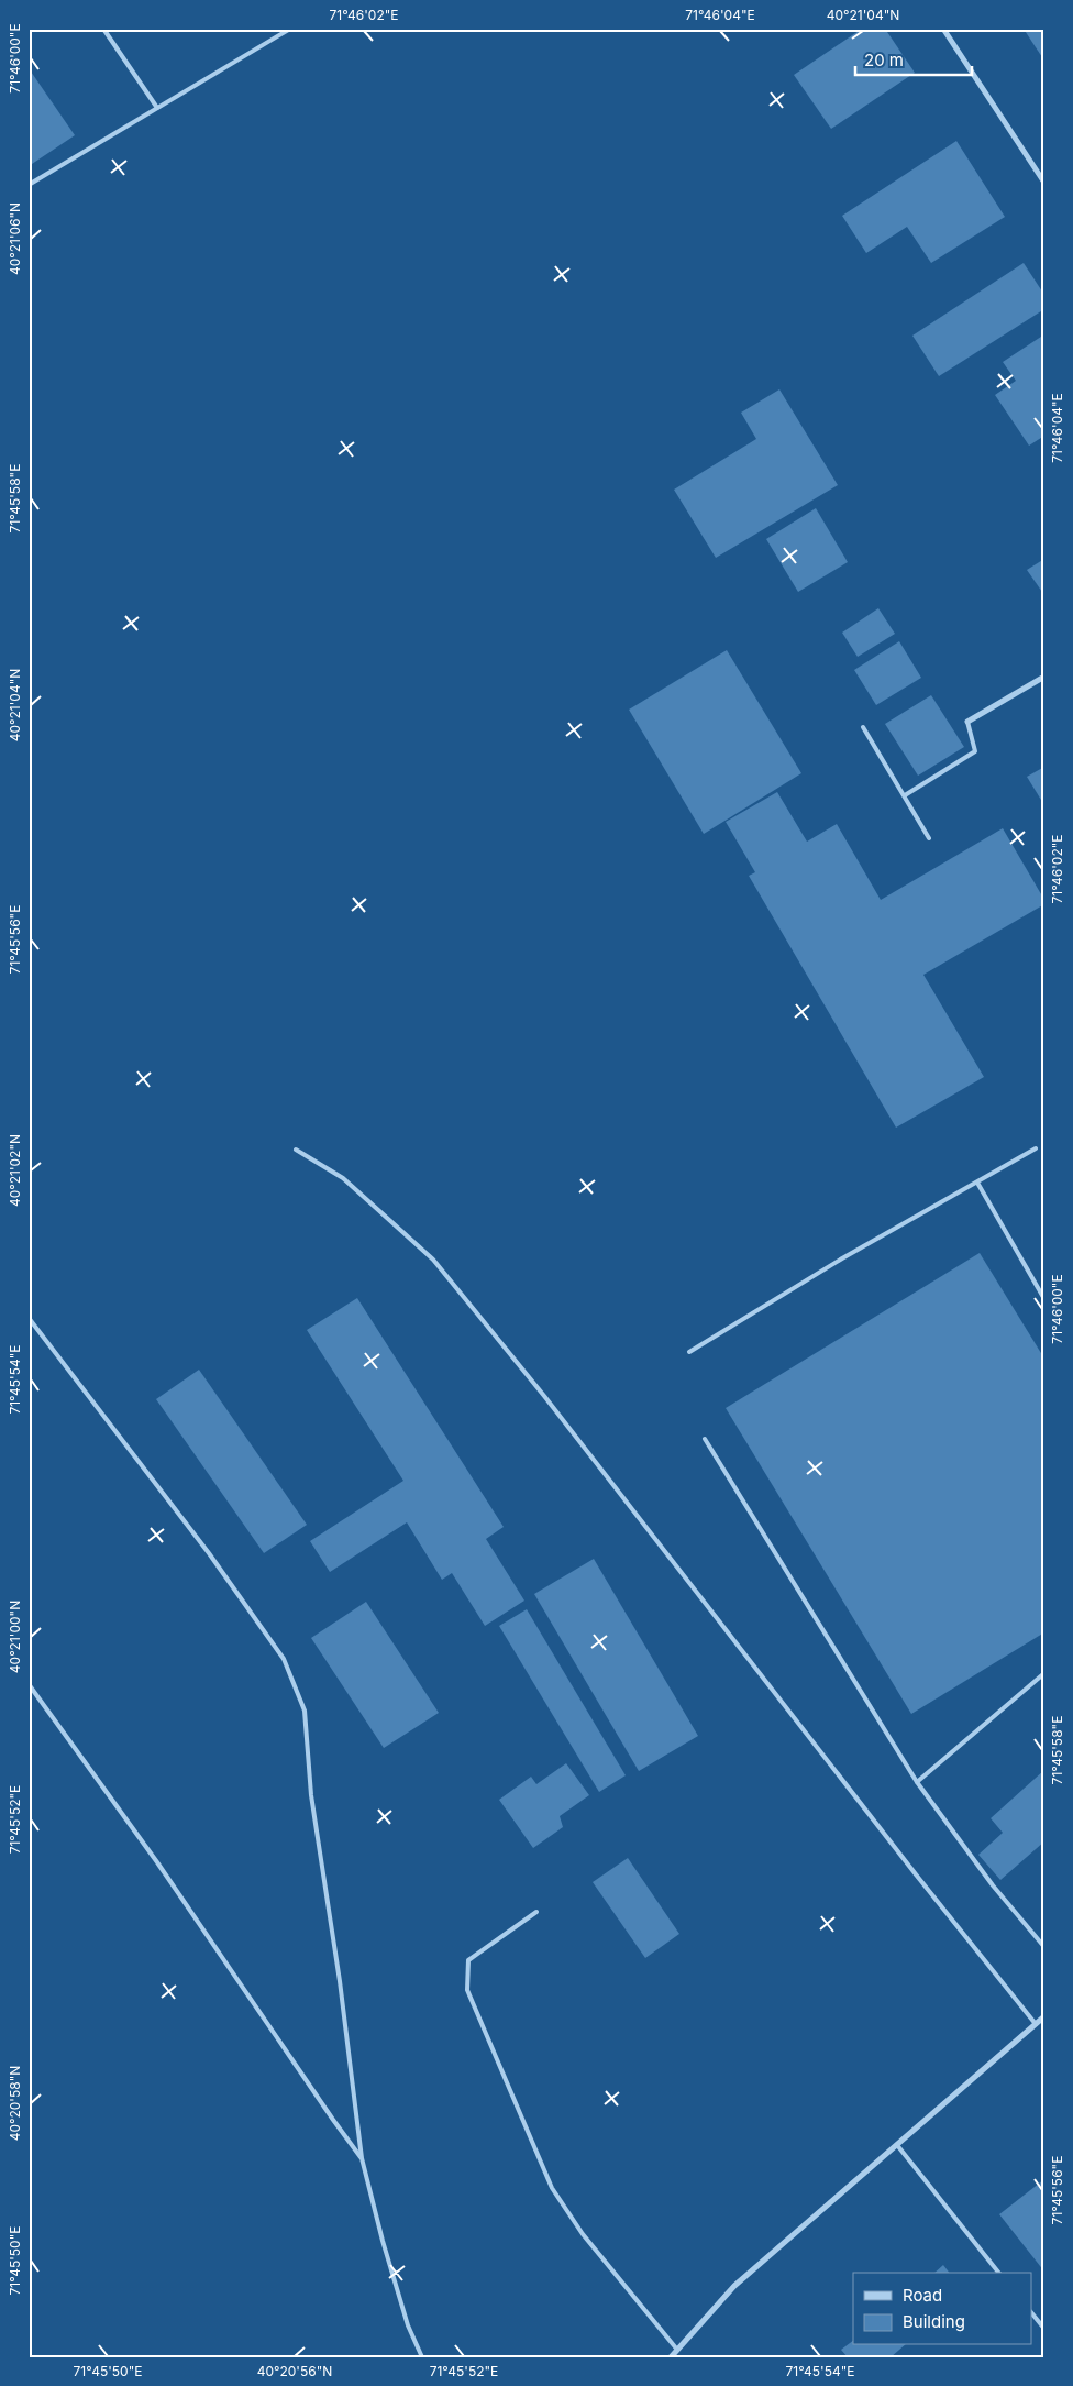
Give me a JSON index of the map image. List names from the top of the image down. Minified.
{"legend":["Road","Building"],"scale_bar":"20 m","coordinates":["71°46'02\"E","71°46'04\"E","40°21'04\"N","71°46'00\"E","40°21'06\"N","71°45'58\"E","71°45'56\"E","40°21'02\"N","71°45'54\"E","40°21'00\"N","71°45'52\"E","40°20'58\"N","71°45'50\"E","40°20'56\"N"]}
